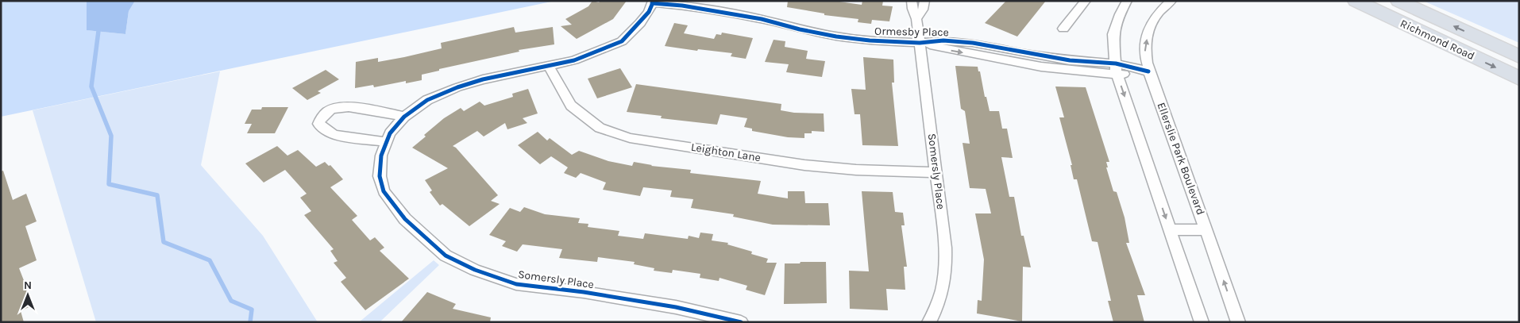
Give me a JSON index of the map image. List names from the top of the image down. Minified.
{"streets":{"highway":["Richmond Road"],"street":["Ormesby Place","Leighton Lane","Ellerslie Park Boulevard","Somersly Place"]},"crossings":[["Ormesby Place","Ellerslie Park Boulevard"],["Ormesby Place","Somersly Place"],["Leighton Lane","Somersly Place"]],"north":"top"}
